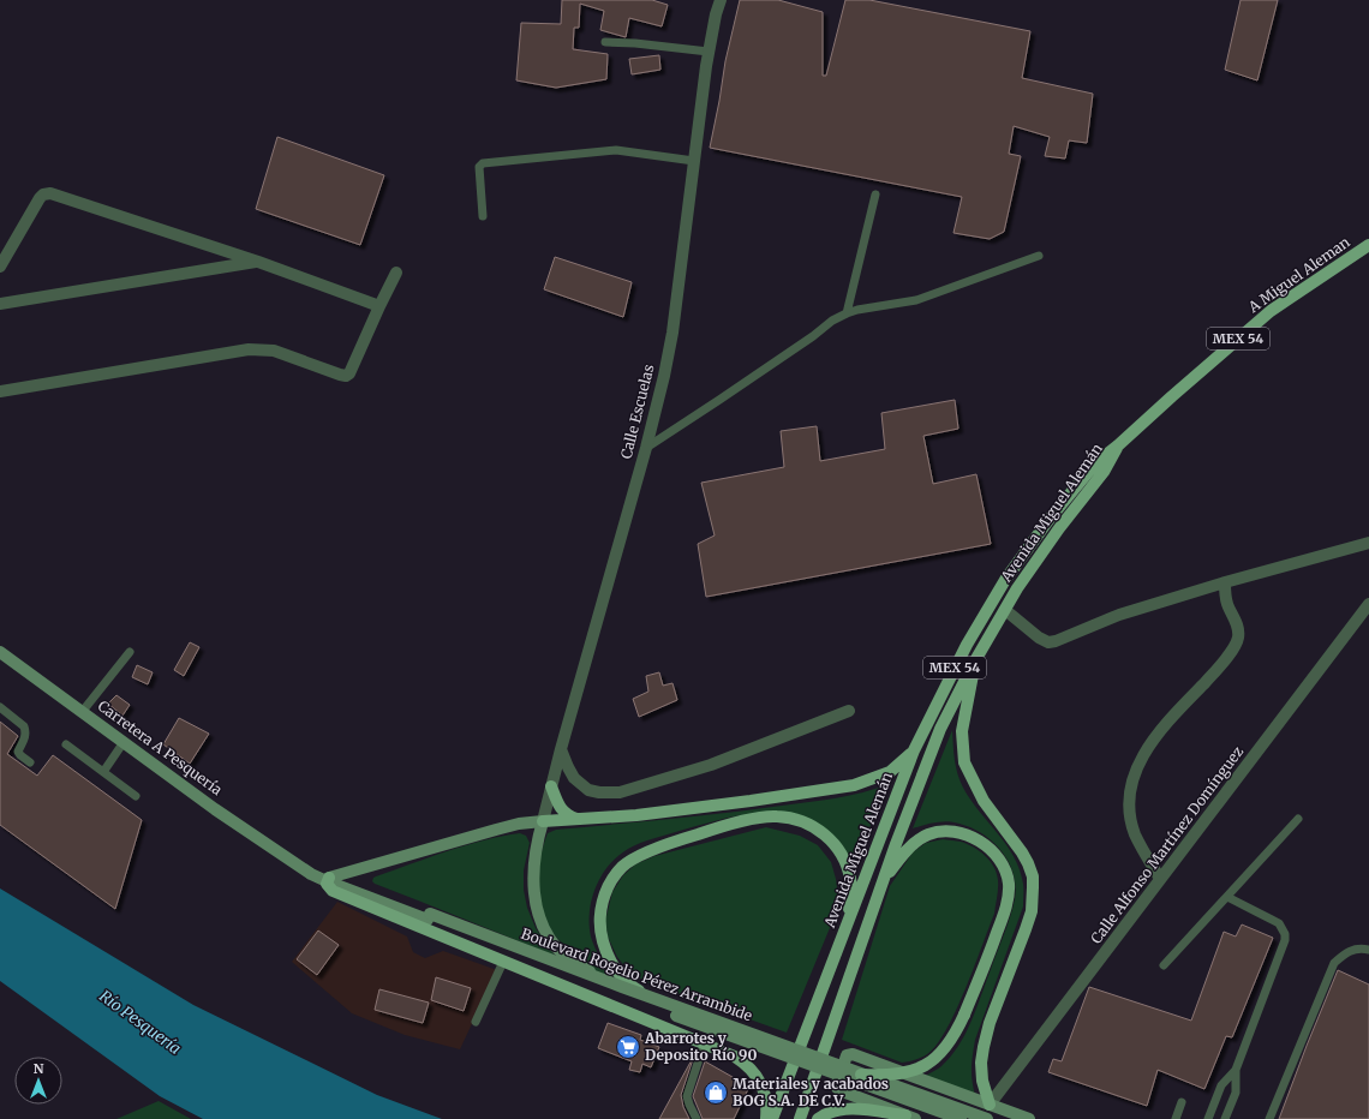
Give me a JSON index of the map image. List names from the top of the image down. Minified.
{"streets":{"main road":["A Miguel Aleman","MEX 54","Avenida Miguel Alemán","Carretera A Pesquería","Boulevard Rogelio Pérez Arrambide"],"street":["Calle Escuelas","Calle Alfonso Martínez Domínguez"]},"crossings":[["A Miguel Aleman","Avenida Miguel Alemán"],["Avenida Miguel Alemán","Boulevard Rogelio Pérez Arrambide"],["Carretera A Pesquería","Boulevard Rogelio Pérez Arrambide"]],"water":["Río Pesquería"],"places":{"supermarket":["Abarrotes y Deposito Río 90"],"shop":["Materiales y acabados BOG S.A. DE C.V."]},"north":"top"}
